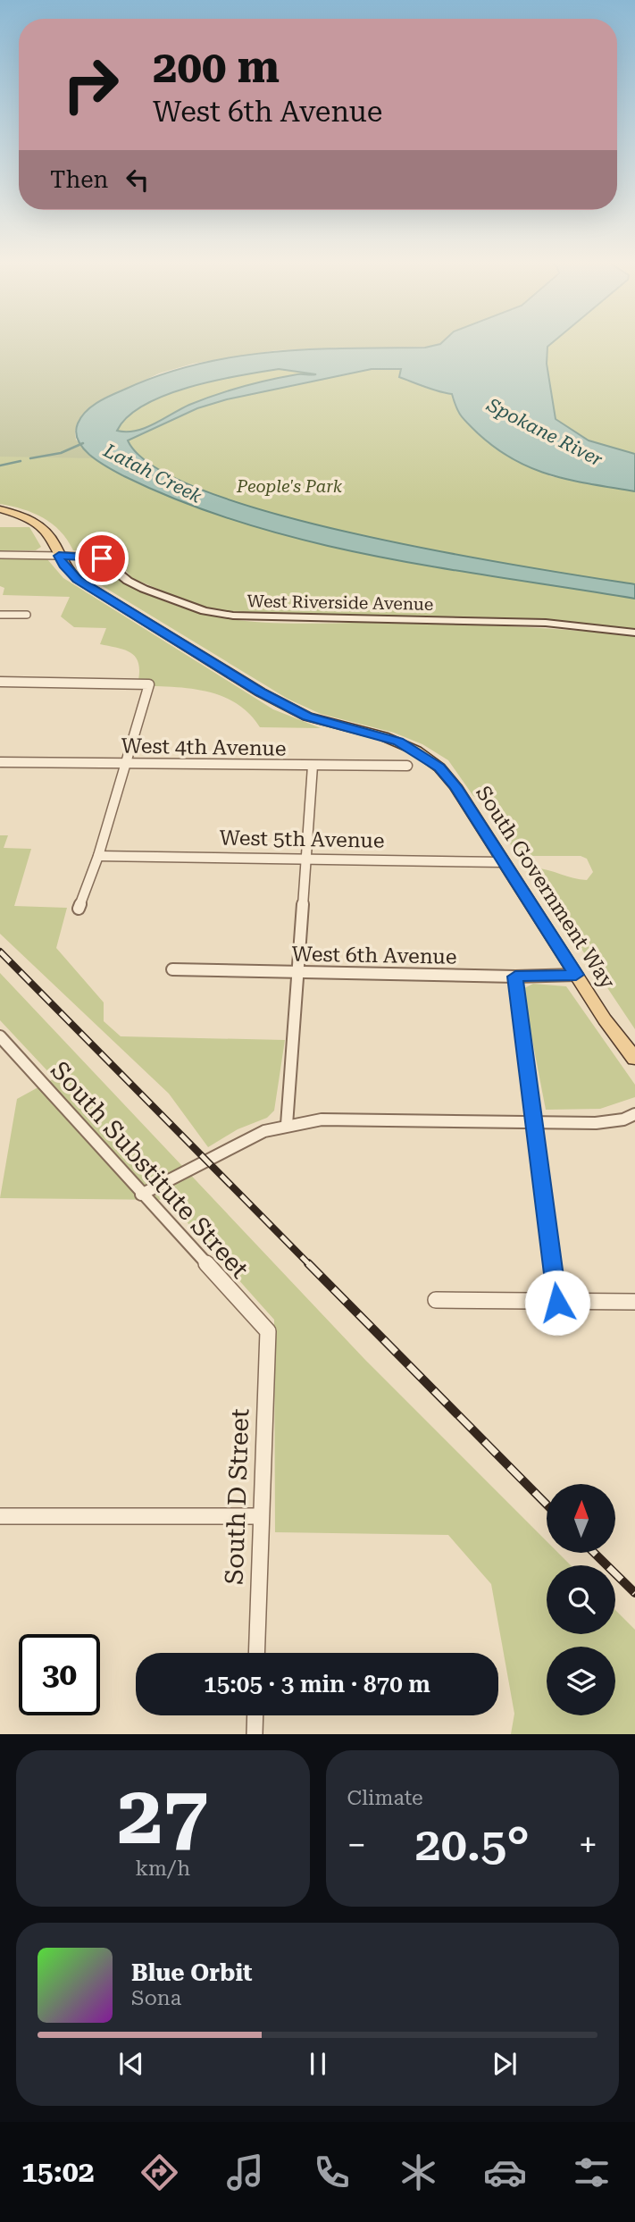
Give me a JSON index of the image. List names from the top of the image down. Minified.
{"streets":{"main road":["West Riverside Avenue","South Government Way"],"street":["West 4th Avenue","West 5th Avenue","West 6th Avenue","South Substitute Street","South D Street"]},"crossings":[["West Riverside Avenue","South Government Way"],["West 5th Avenue","South Government Way"],["South Government Way","West 6th Avenue"],["South Substitute Street","South D Street"]],"water":["Spokane River","Latah Creek"],"parks":["People's Park"],"north":"top","page":{"turn":["200 m","West 6th Avenue"],"then":"Then","limit":"30","trip":"15:05 · 3 min · 870 m","tile":[["27","km/h"],"Climate"],"heat":["−","20.5°","+"],"song":["Blue Orbit","Sona"],"tabs":"15:02"}}
